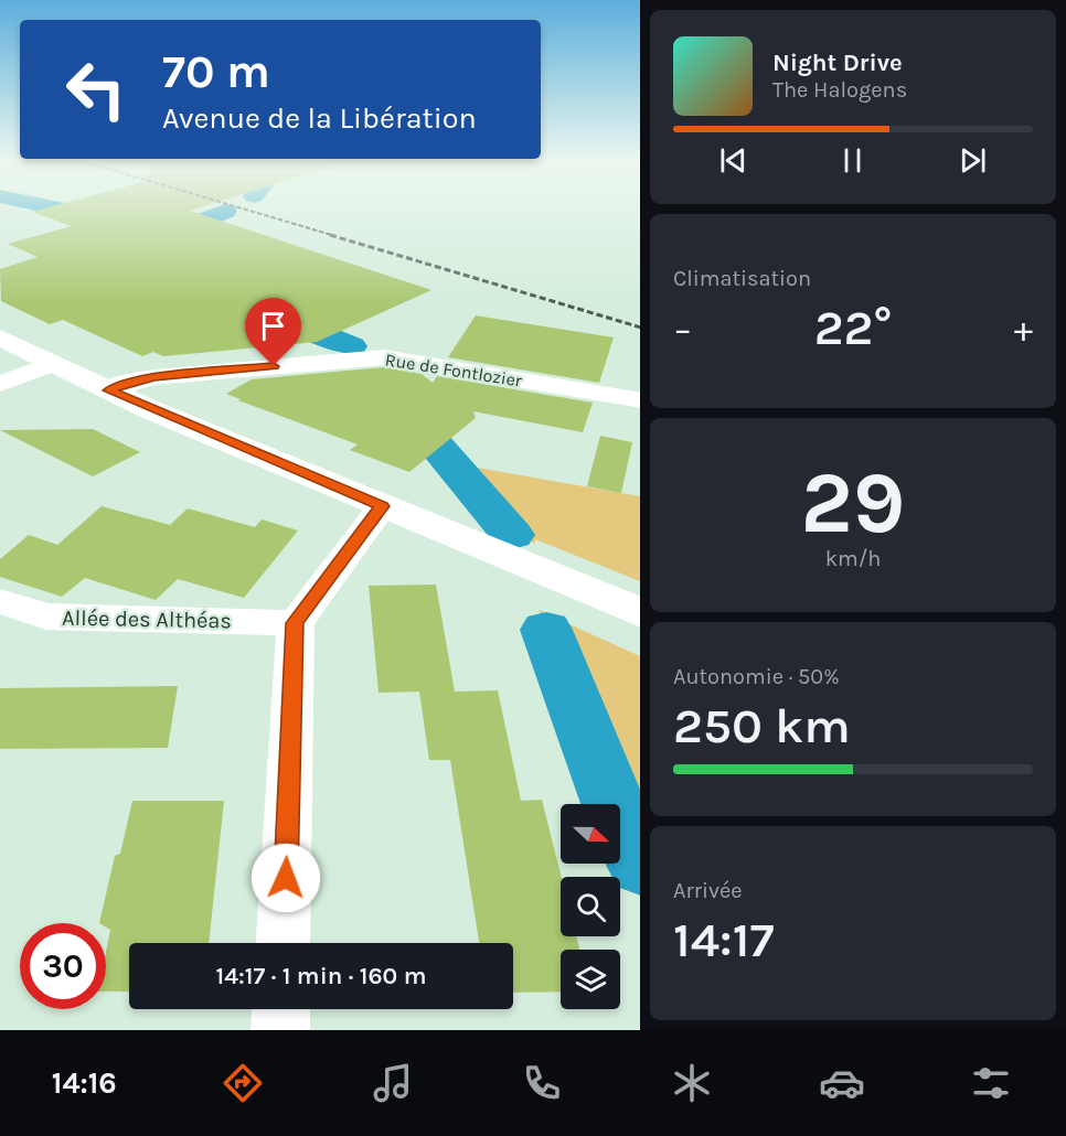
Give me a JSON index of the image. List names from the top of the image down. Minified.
{"streets":{"street":["Rue de Fontlozier","Allée des Althéas"]},"north":"right","page":{"turn":["70 m","Avenue de la Libération"],"song":["Night Drive","The Halogens"],"tile":["Climatisation",["29","km/h"],["Autonomie · 50%","250 km"],["Arrivée","14:17"]],"heat":["−","22°","+"],"limit":"30","trip":"14:17 · 1 min · 160 m","tabs":"14:16"}}
